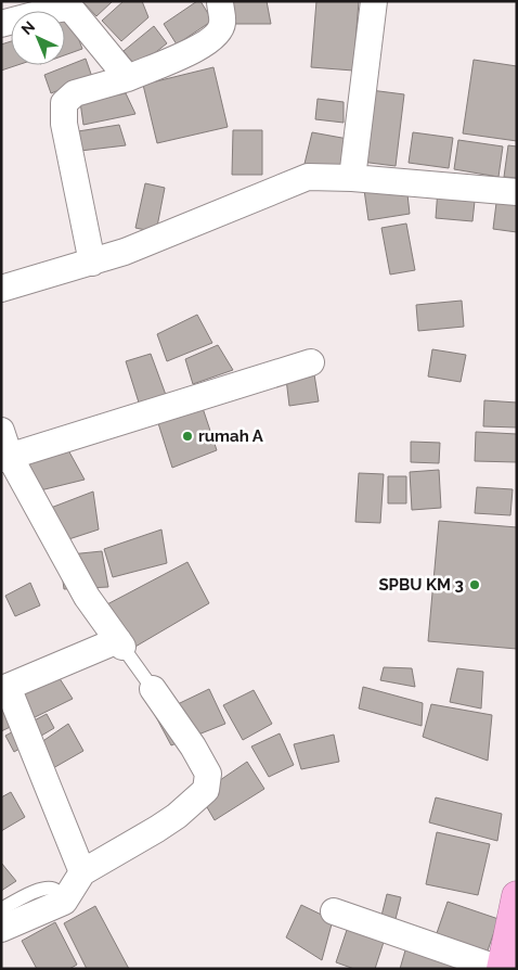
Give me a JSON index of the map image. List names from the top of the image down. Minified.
{"places":["rumah A","SPBU KM 3"],"north":"top left"}
